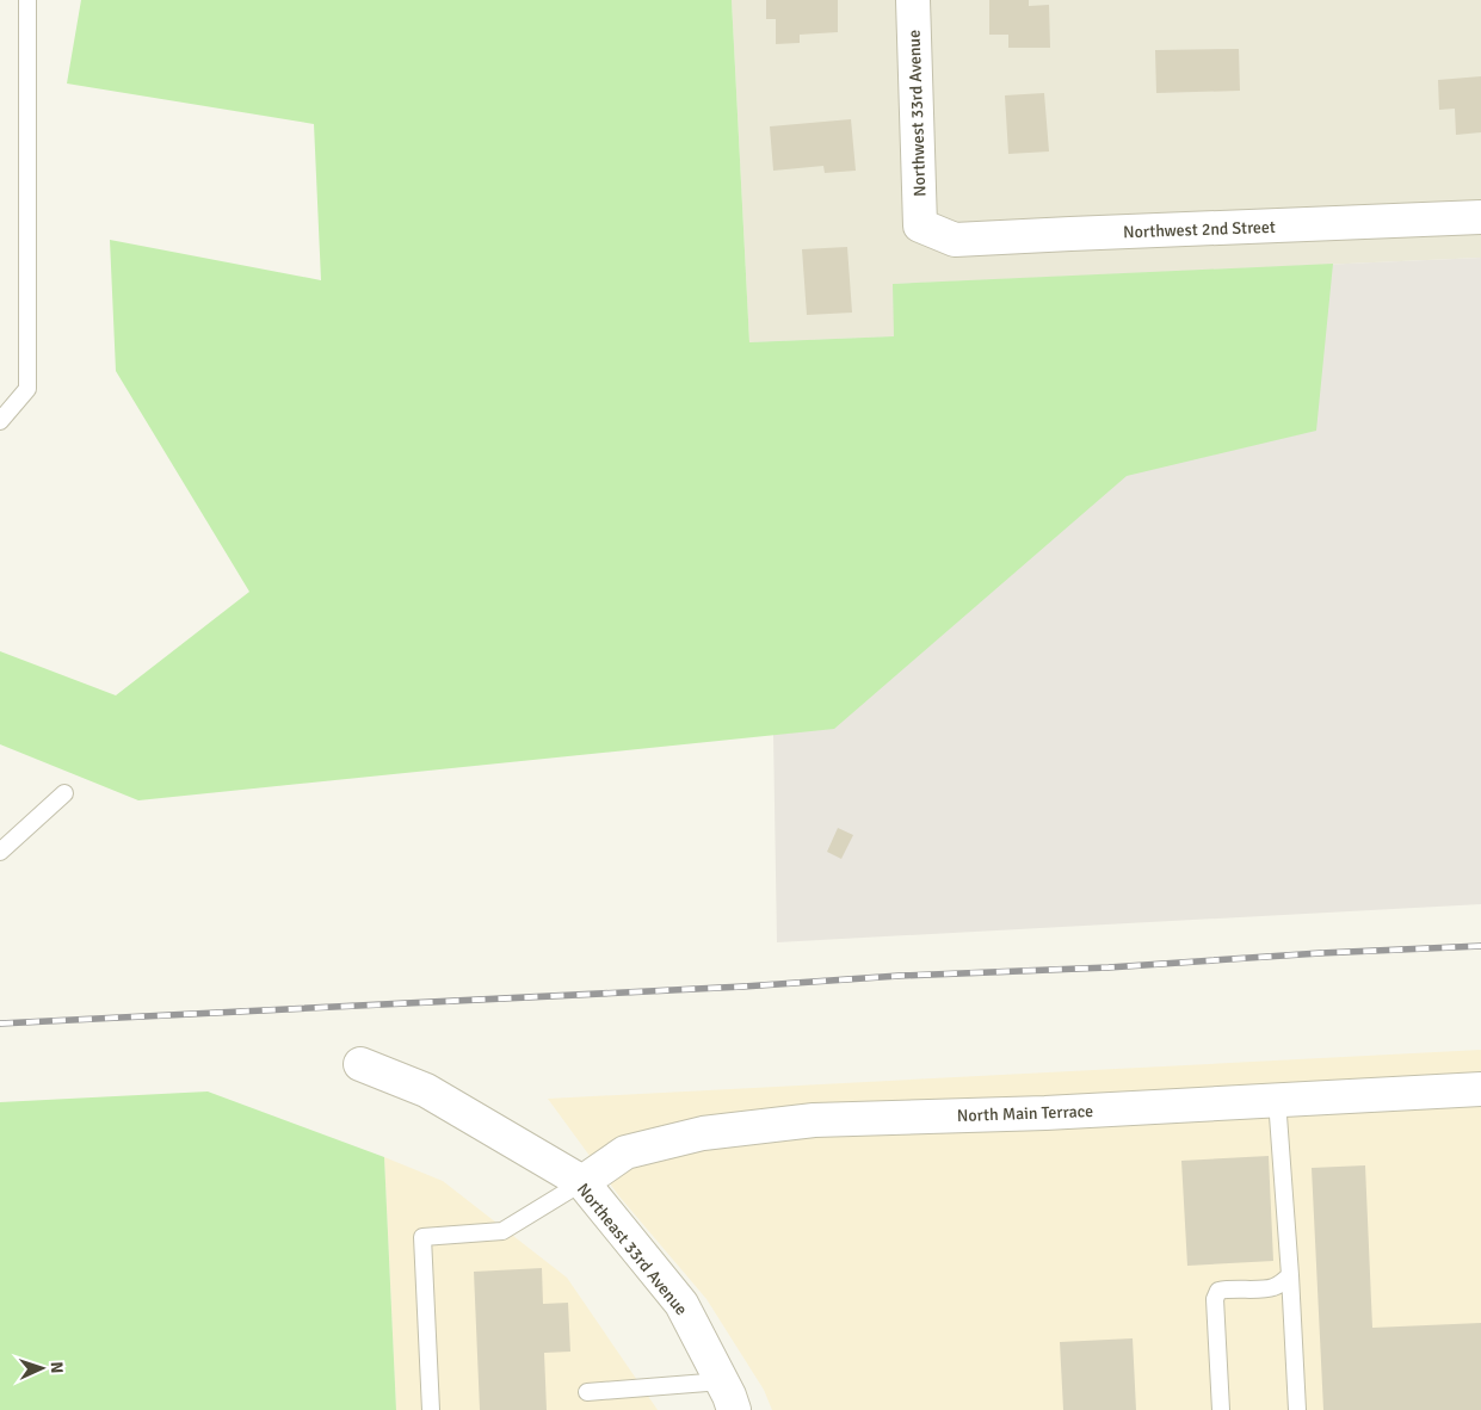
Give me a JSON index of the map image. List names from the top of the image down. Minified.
{"streets":{"street":["Northwest 33rd Avenue","Northwest 2nd Street","North Main Terrace","Northeast 33rd Avenue"]},"crossings":[["Northwest 33rd Avenue","Northwest 2nd Street"],["North Main Terrace","Northeast 33rd Avenue"]],"north":"right"}
